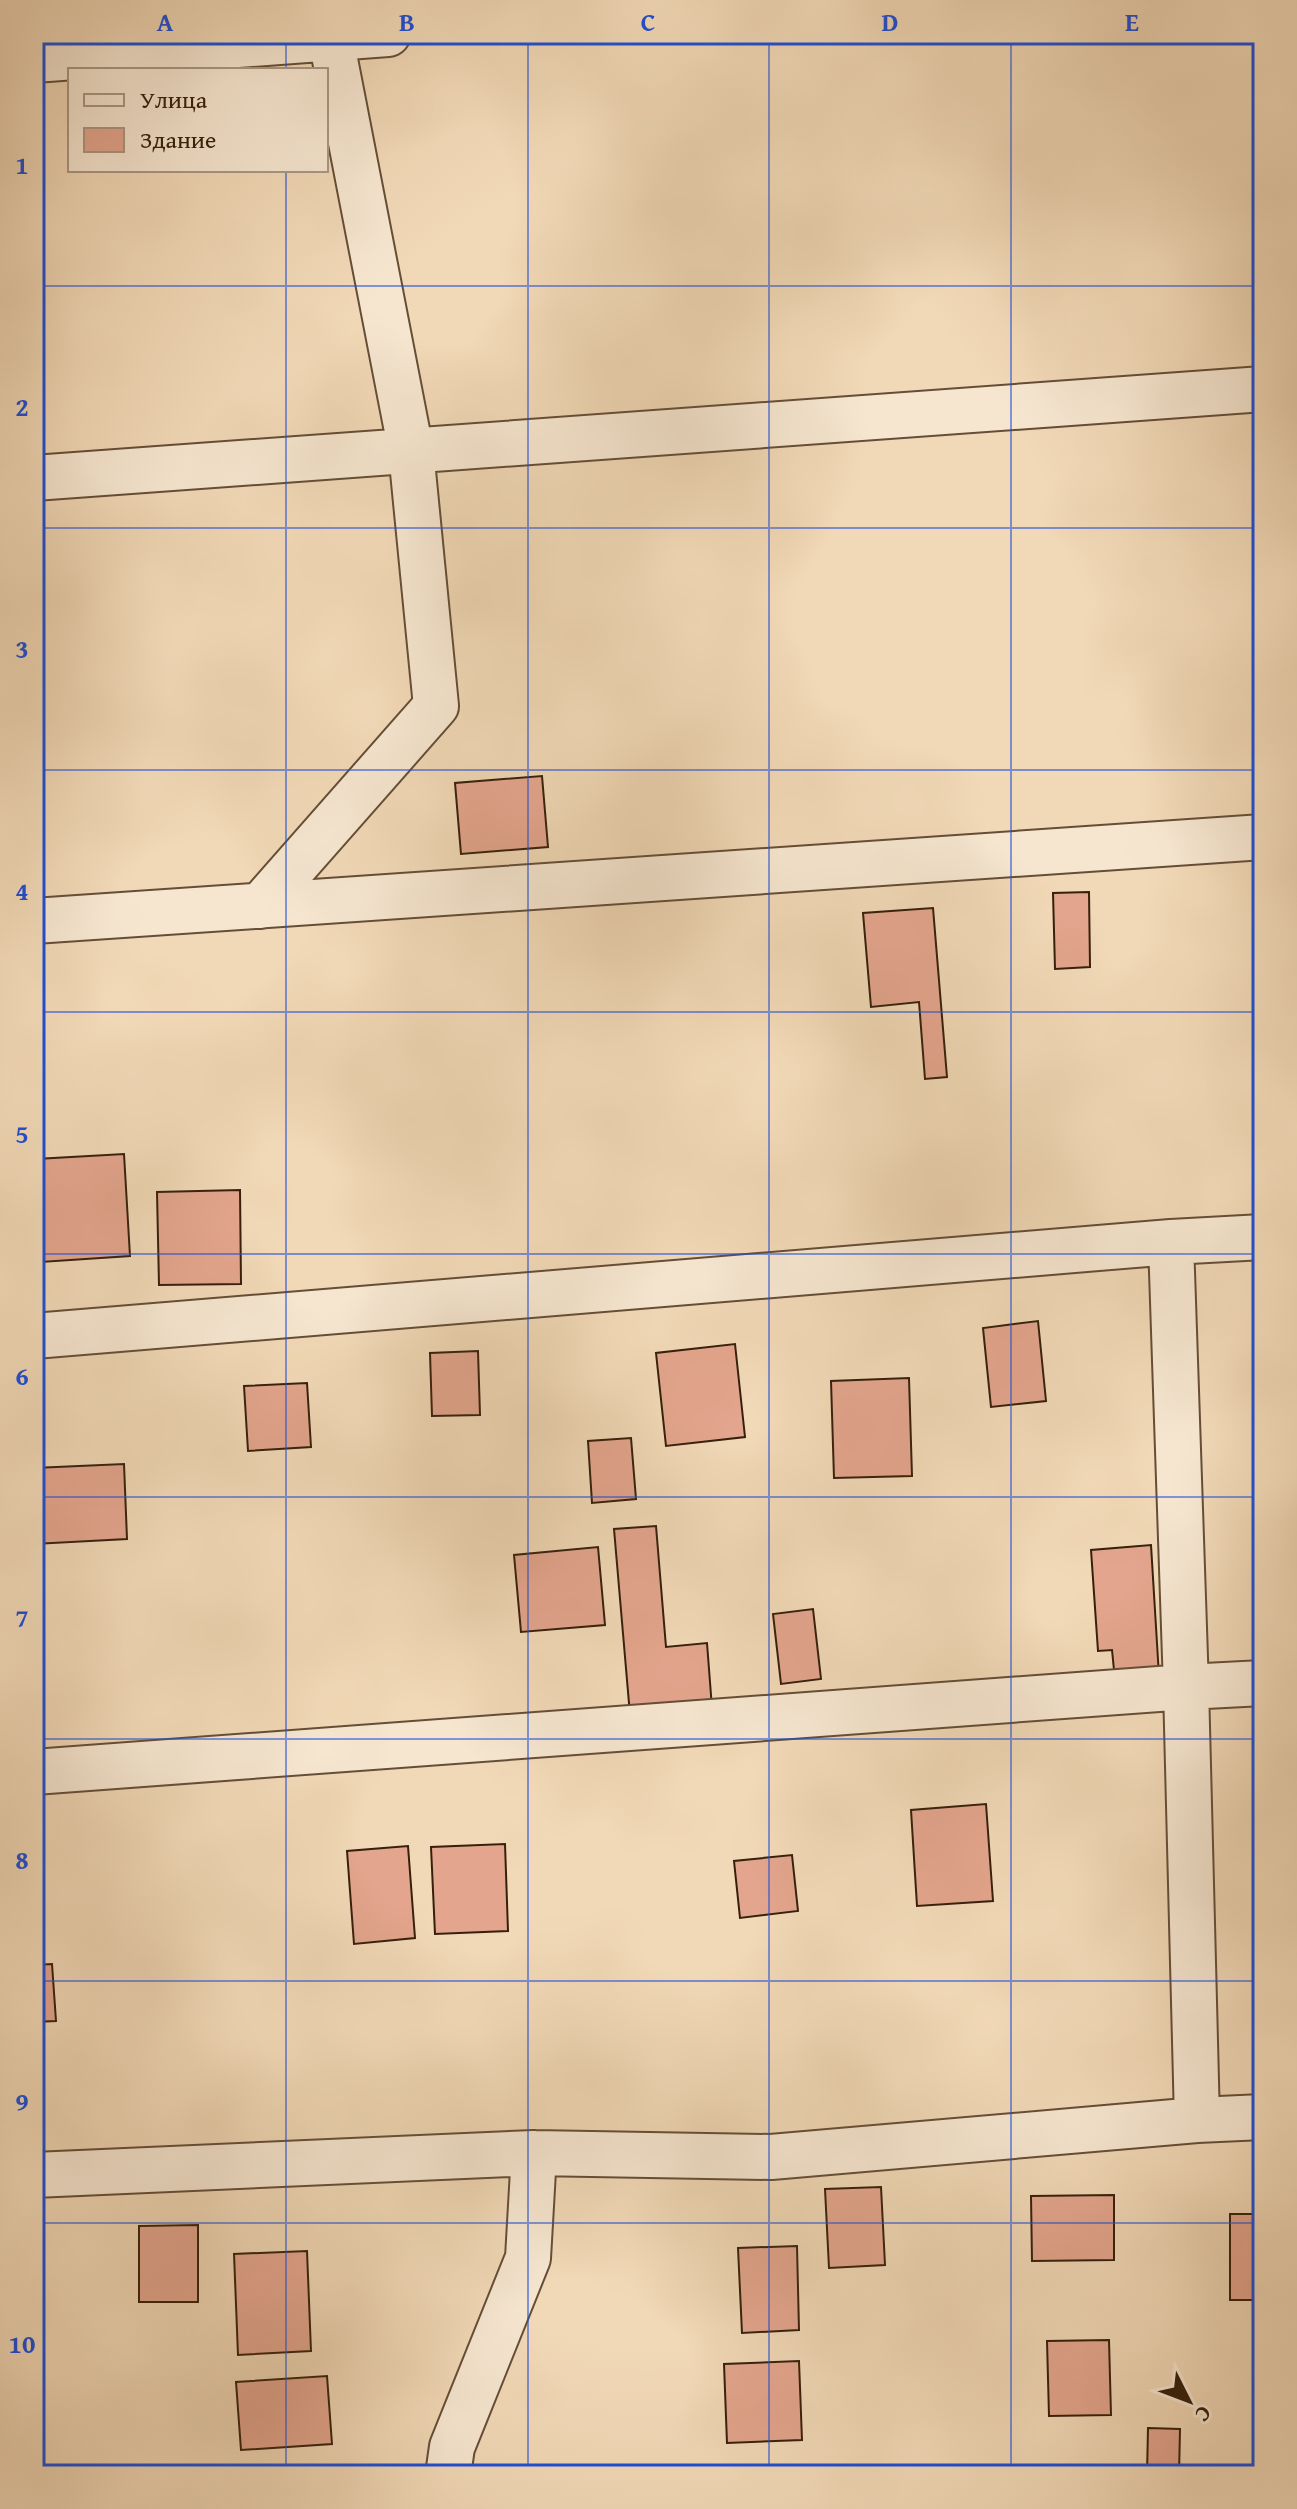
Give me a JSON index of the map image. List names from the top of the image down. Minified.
{"legend":["Улица","Здание"],"north":"bottom right","grid":{"columns":["A","B","C","D","E"],"rows":["1","2","3","4","5","6","7","8","9","10"]}}
